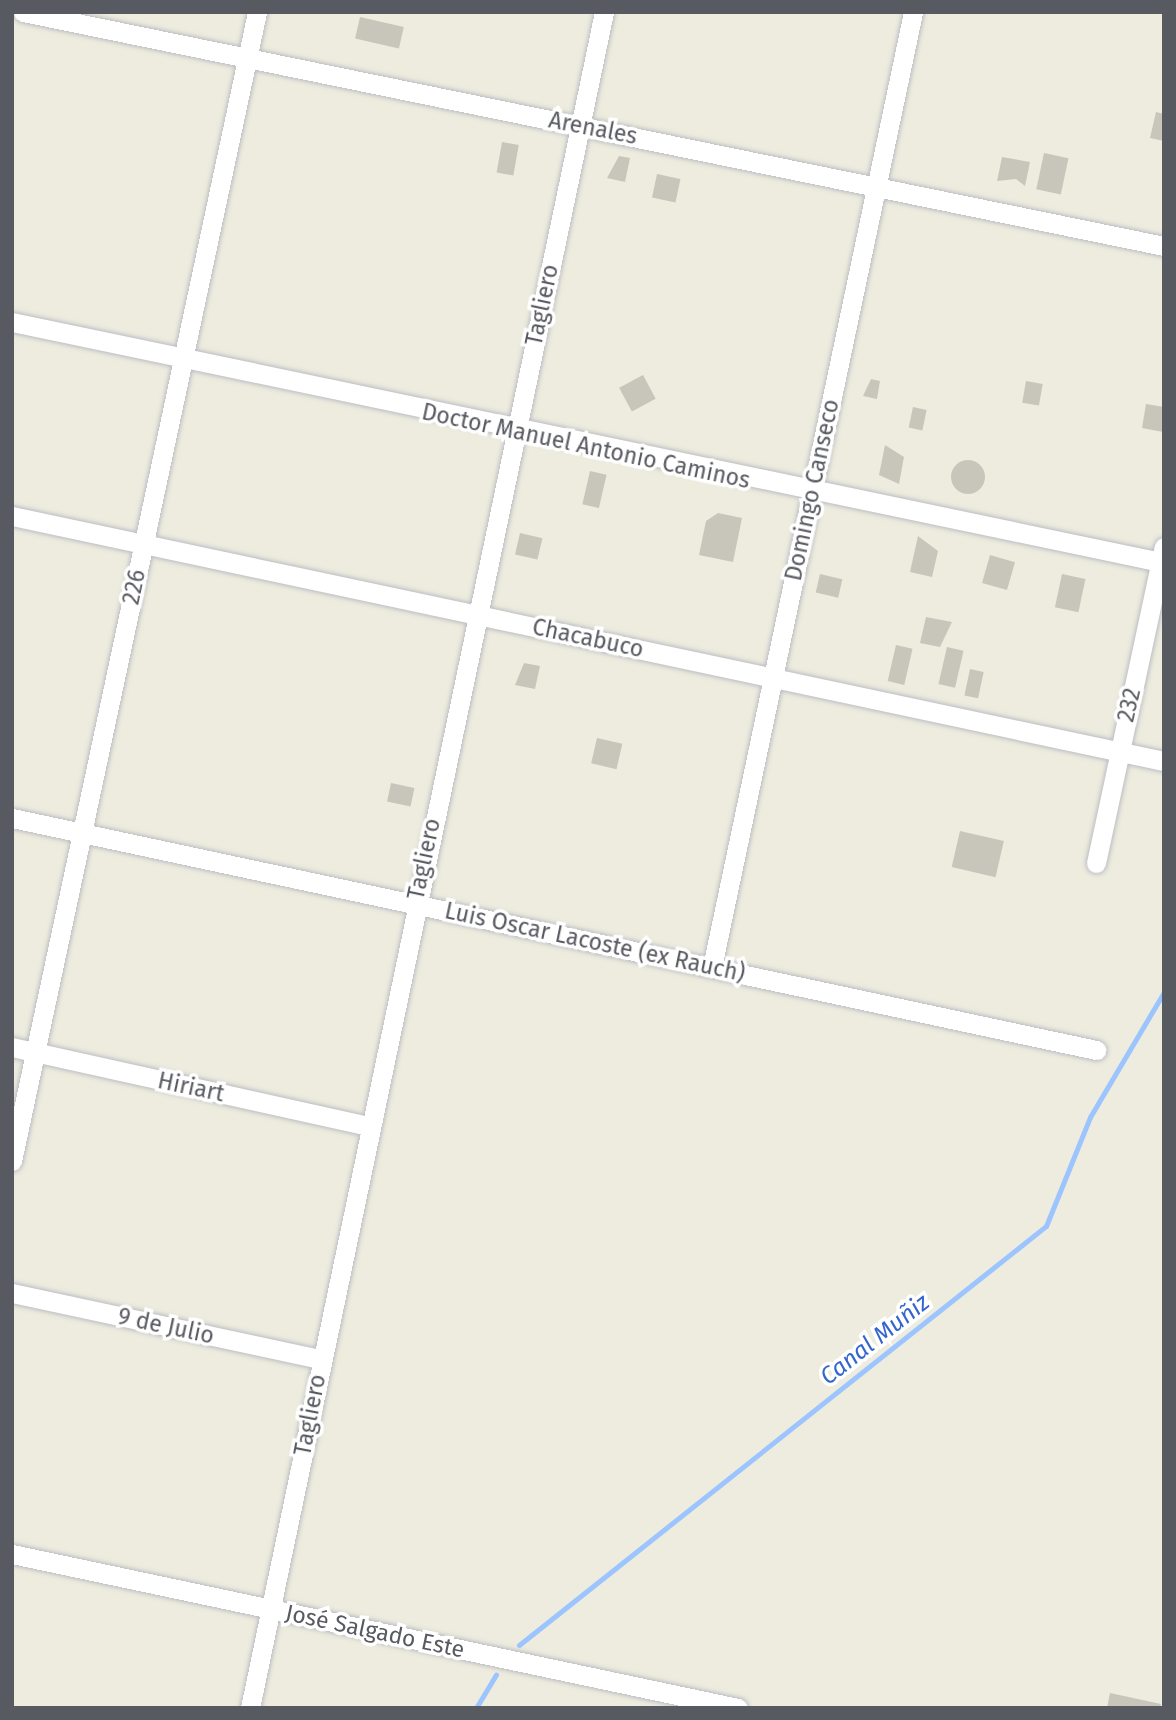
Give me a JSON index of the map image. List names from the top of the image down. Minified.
{"streets":{"street":["Arenales","Tagliero","Doctor Manuel Antonio Caminos","Domingo Canseco","226","Chacabuco","232","Luis Oscar Lacoste (ex Rauch)","Hiriart","9 de Julio","José Salgado Este"]},"crossings":[["Arenales","Tagliero"],["Arenales","Domingo Canseco"],["Arenales","226"],["Tagliero","Doctor Manuel Antonio Caminos"],["Tagliero","Chacabuco"],["Tagliero","Luis Oscar Lacoste (ex Rauch)"],["Tagliero","Hiriart"],["Tagliero","9 de Julio"],["Tagliero","José Salgado Este"],["Doctor Manuel Antonio Caminos","Domingo Canseco"],["Doctor Manuel Antonio Caminos","226"],["Doctor Manuel Antonio Caminos","232"],["Domingo Canseco","Chacabuco"],["Domingo Canseco","Luis Oscar Lacoste (ex Rauch)"],["226","Chacabuco"],["226","Luis Oscar Lacoste (ex Rauch)"],["226","Hiriart"],["Chacabuco","232"]],"water":["Canal Muñiz"]}
